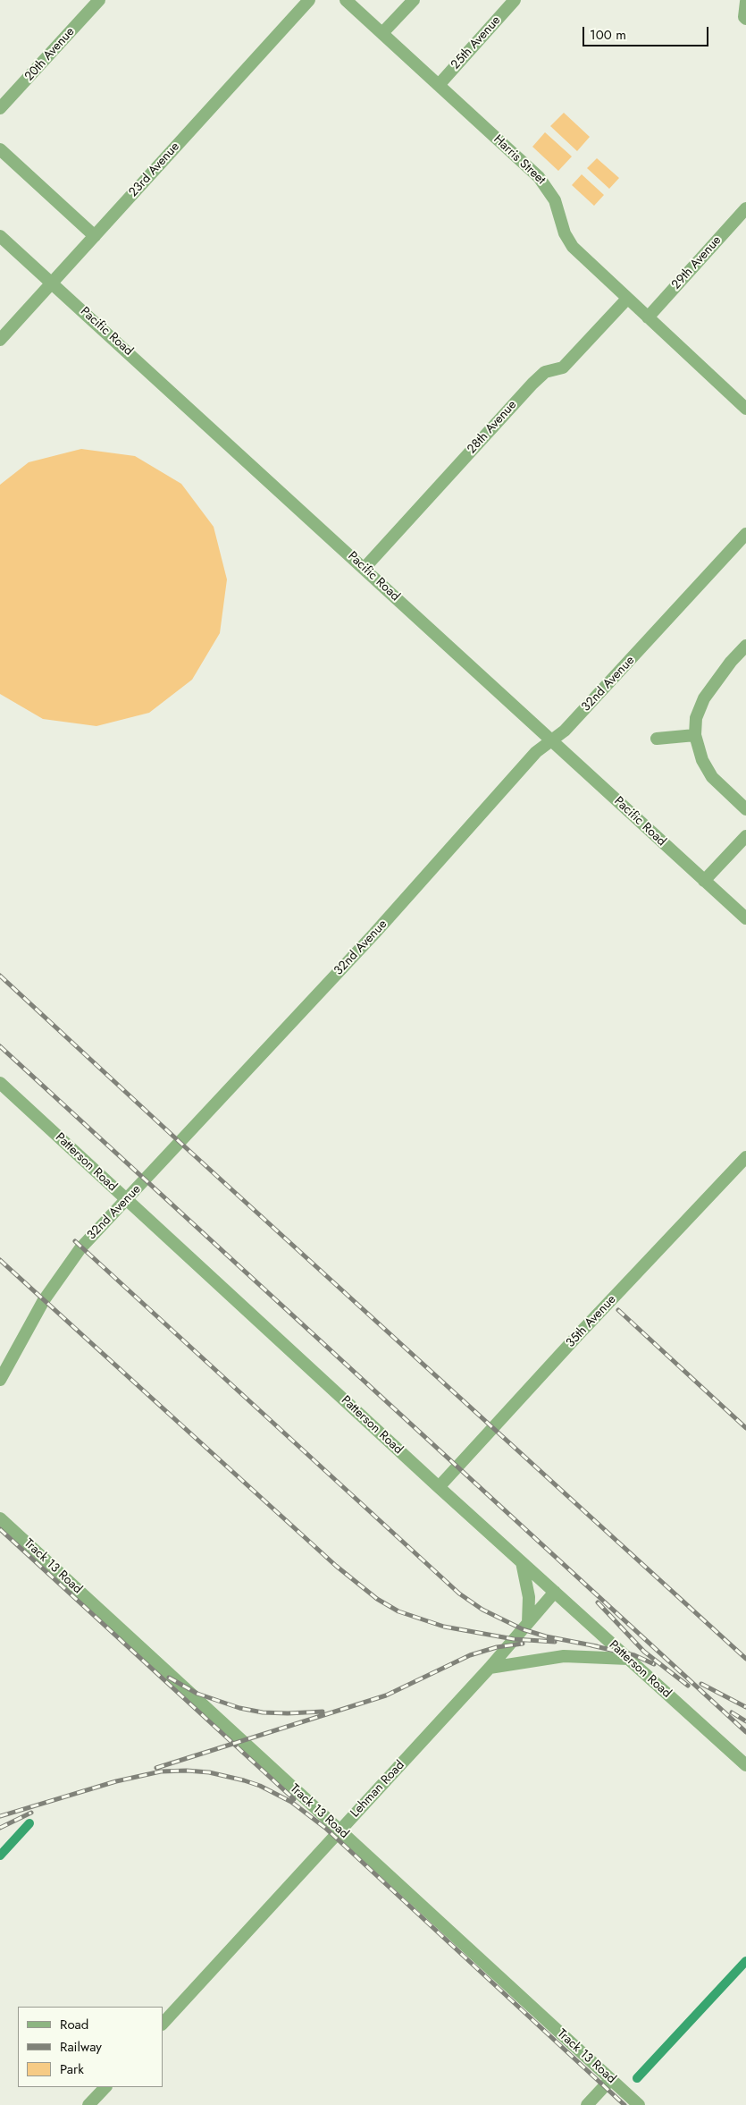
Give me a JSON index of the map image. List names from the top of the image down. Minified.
{"streets":{"street":["25th Avenue","20th Avenue","Harris Street","23rd Avenue","29th Avenue","Pacific Road","28th Avenue","32nd Avenue","Patterson Road","35th Avenue","Track 13 Road","Lehman Road"]},"crossings":[["25th Avenue","Harris Street"],["Harris Street","29th Avenue"],["Harris Street","28th Avenue"],["23rd Avenue","Pacific Road"],["Pacific Road","28th Avenue"],["Pacific Road","32nd Avenue"],["32nd Avenue","Patterson Road"],["Patterson Road","35th Avenue"],["Patterson Road","Lehman Road"],["Track 13 Road","Lehman Road"]],"legend":["Road","Railway","Park"],"scale_bar":"100 m"}
